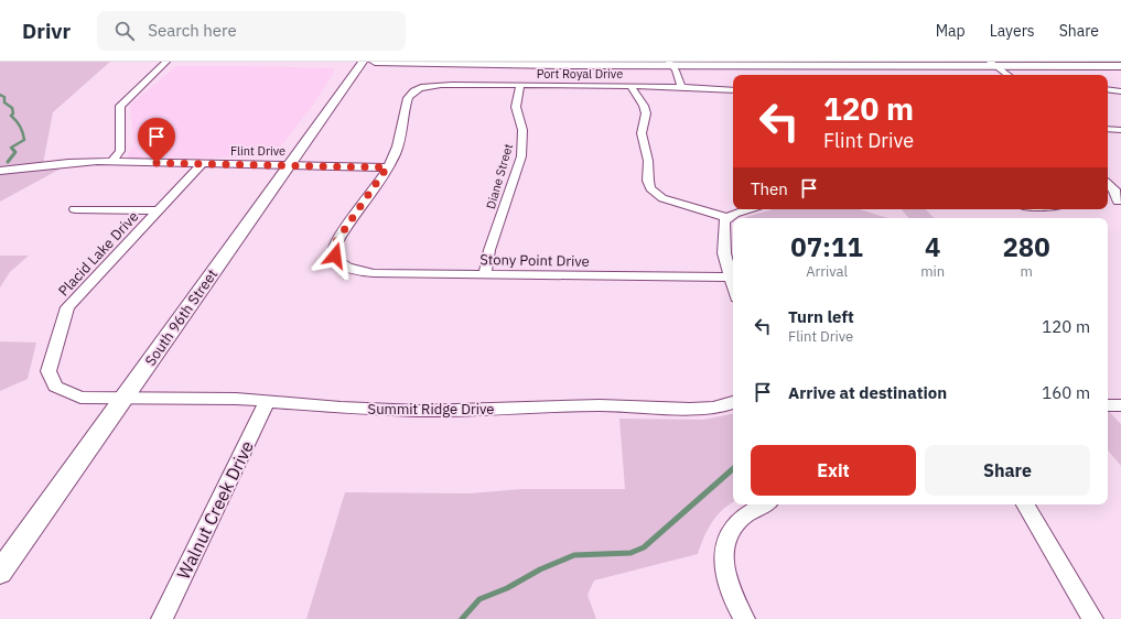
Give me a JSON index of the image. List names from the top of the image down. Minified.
{"streets":{"street":["Port Royal Drive","Flint Drive","Diane Street","Placid Lake Drive","Stony Point Drive","South 96th Street","Summit Ridge Drive","Walnut Creek Drive"]},"crossings":[["Port Royal Drive","Flint Drive"],["Port Royal Drive","Diane Street"],["Port Royal Drive","Stony Point Drive"],["Flint Drive","Placid Lake Drive"],["Flint Drive","Stony Point Drive"],["Flint Drive","South 96th Street"],["Diane Street","Stony Point Drive"],["Placid Lake Drive","South 96th Street"],["Placid Lake Drive","Summit Ridge Drive"],["South 96th Street","Summit Ridge Drive"],["Summit Ridge Drive","Walnut Creek Drive"]],"page":{"header":"Drivr","search":"Search here","nav":["Map","Layers","Share"],"turn":["120 m","Flint Drive"],"then":"Then","eta":["07:11","Arrival","4","min","280","m"],"list":[{"name":"Turn left","note":"Flint Drive","value":"120 m"},{"name":"Arrive at destination","value":"160 m"}],"buttons":["Exit","Share"]}}
